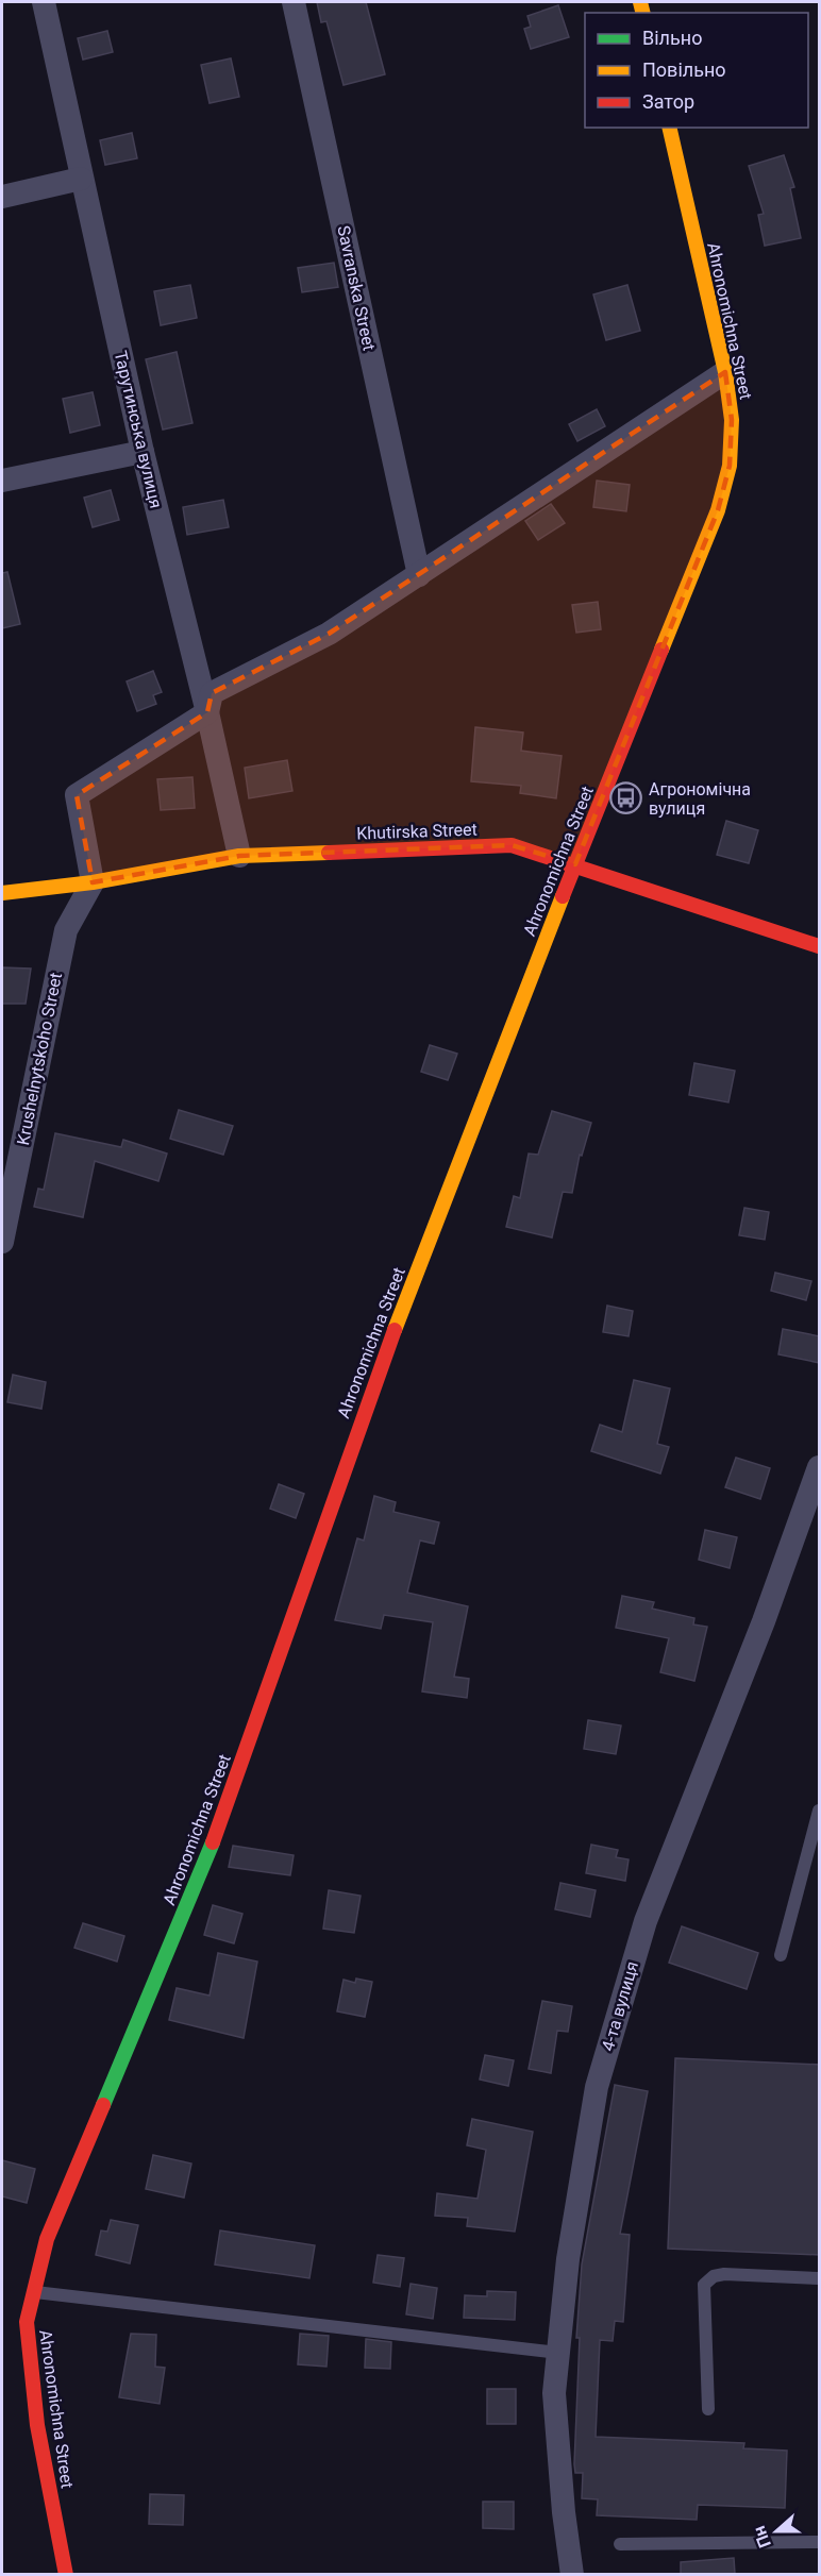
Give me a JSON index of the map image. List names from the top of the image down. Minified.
{"streets":{"street":["Savranska Street","Ahronomichna Street","Тарутинська вулиця","Khutirska Street","Krushelnytskoho Street","4-та вулиця"]},"crossings":[["Ahronomichna Street","Khutirska Street"],["Тарутинська вулиця","Khutirska Street"],["Khutirska Street","Krushelnytskoho Street"]],"places":{"bus stop":["Агрономічна вулиця"]},"legend":["Вільно","Повільно","Затор"],"north":"left"}
